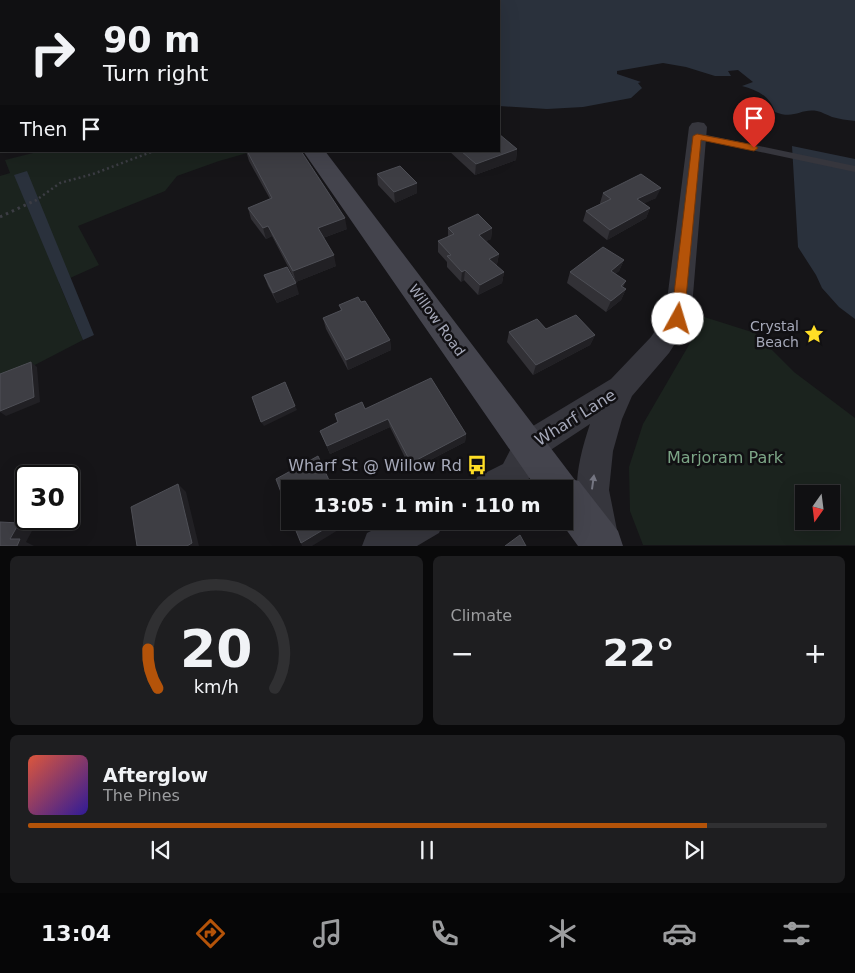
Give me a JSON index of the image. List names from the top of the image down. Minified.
{"streets":{"main road":["Willow Road"],"street":["Wharf Lane"]},"crossings":[["Willow Road","Wharf Lane"]],"parks":["Marjoram Park"],"places":{"place":["Crystal Beach"],"bus stop":["Wharf St @ Willow Rd"]},"north":"bottom","page":{"turn":["90 m","Turn right"],"then":"Then","limit":"30","trip":"13:05 · 1 min · 110 m","tile":"Climate","heat":["−","22°","+"],"song":["Afterglow","The Pines"],"tabs":"13:04","gauge":["20","km/h"]}}
